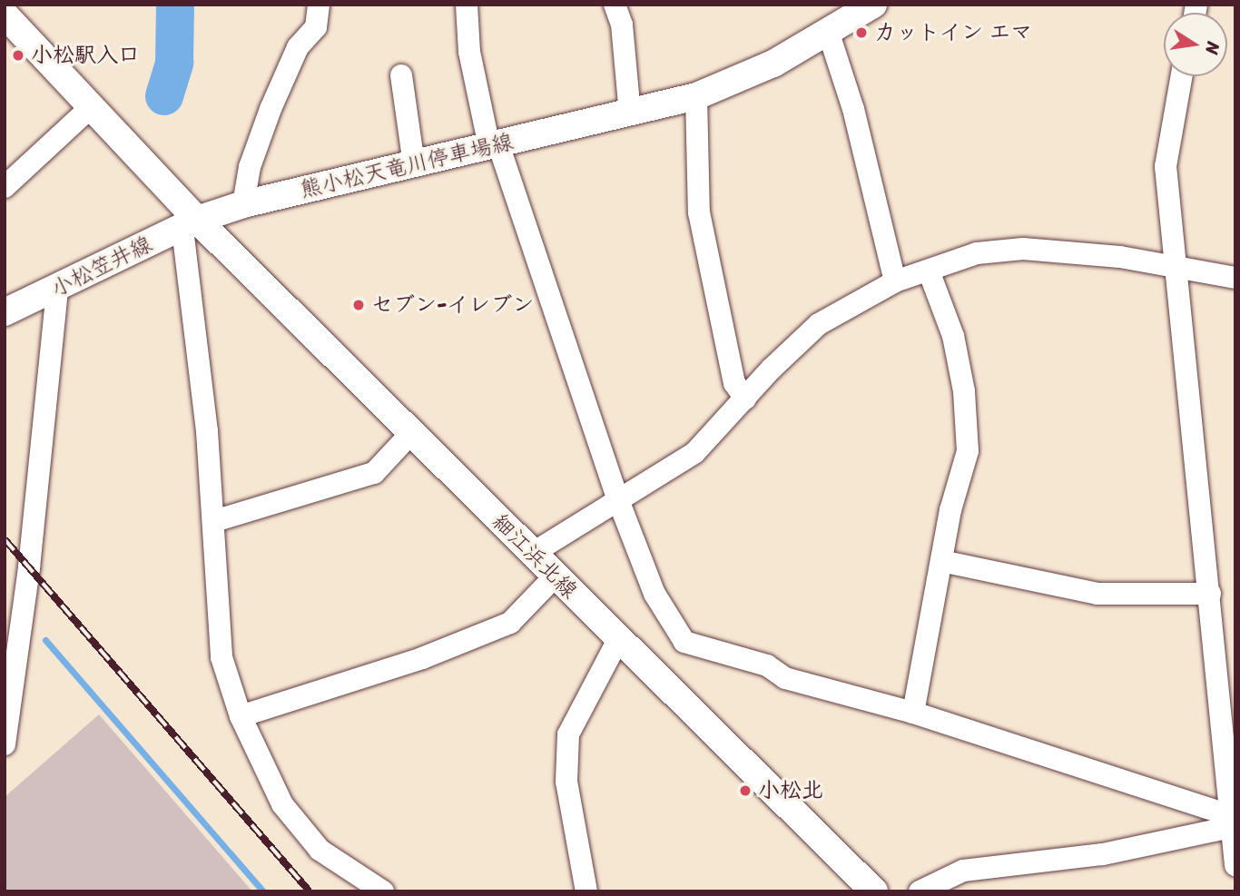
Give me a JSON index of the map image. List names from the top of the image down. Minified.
{"streets":{"main road":["熊小松天竜川停車場線","小松笠井線","細江浜北線"]},"crossings":[["熊小松天竜川停車場線","小松笠井線"],["熊小松天竜川停車場線","細江浜北線"],["小松笠井線","細江浜北線"]],"places":["カットイン エマ","小松駅入口","セブン-イレブン","小松北"],"north":"right"}
